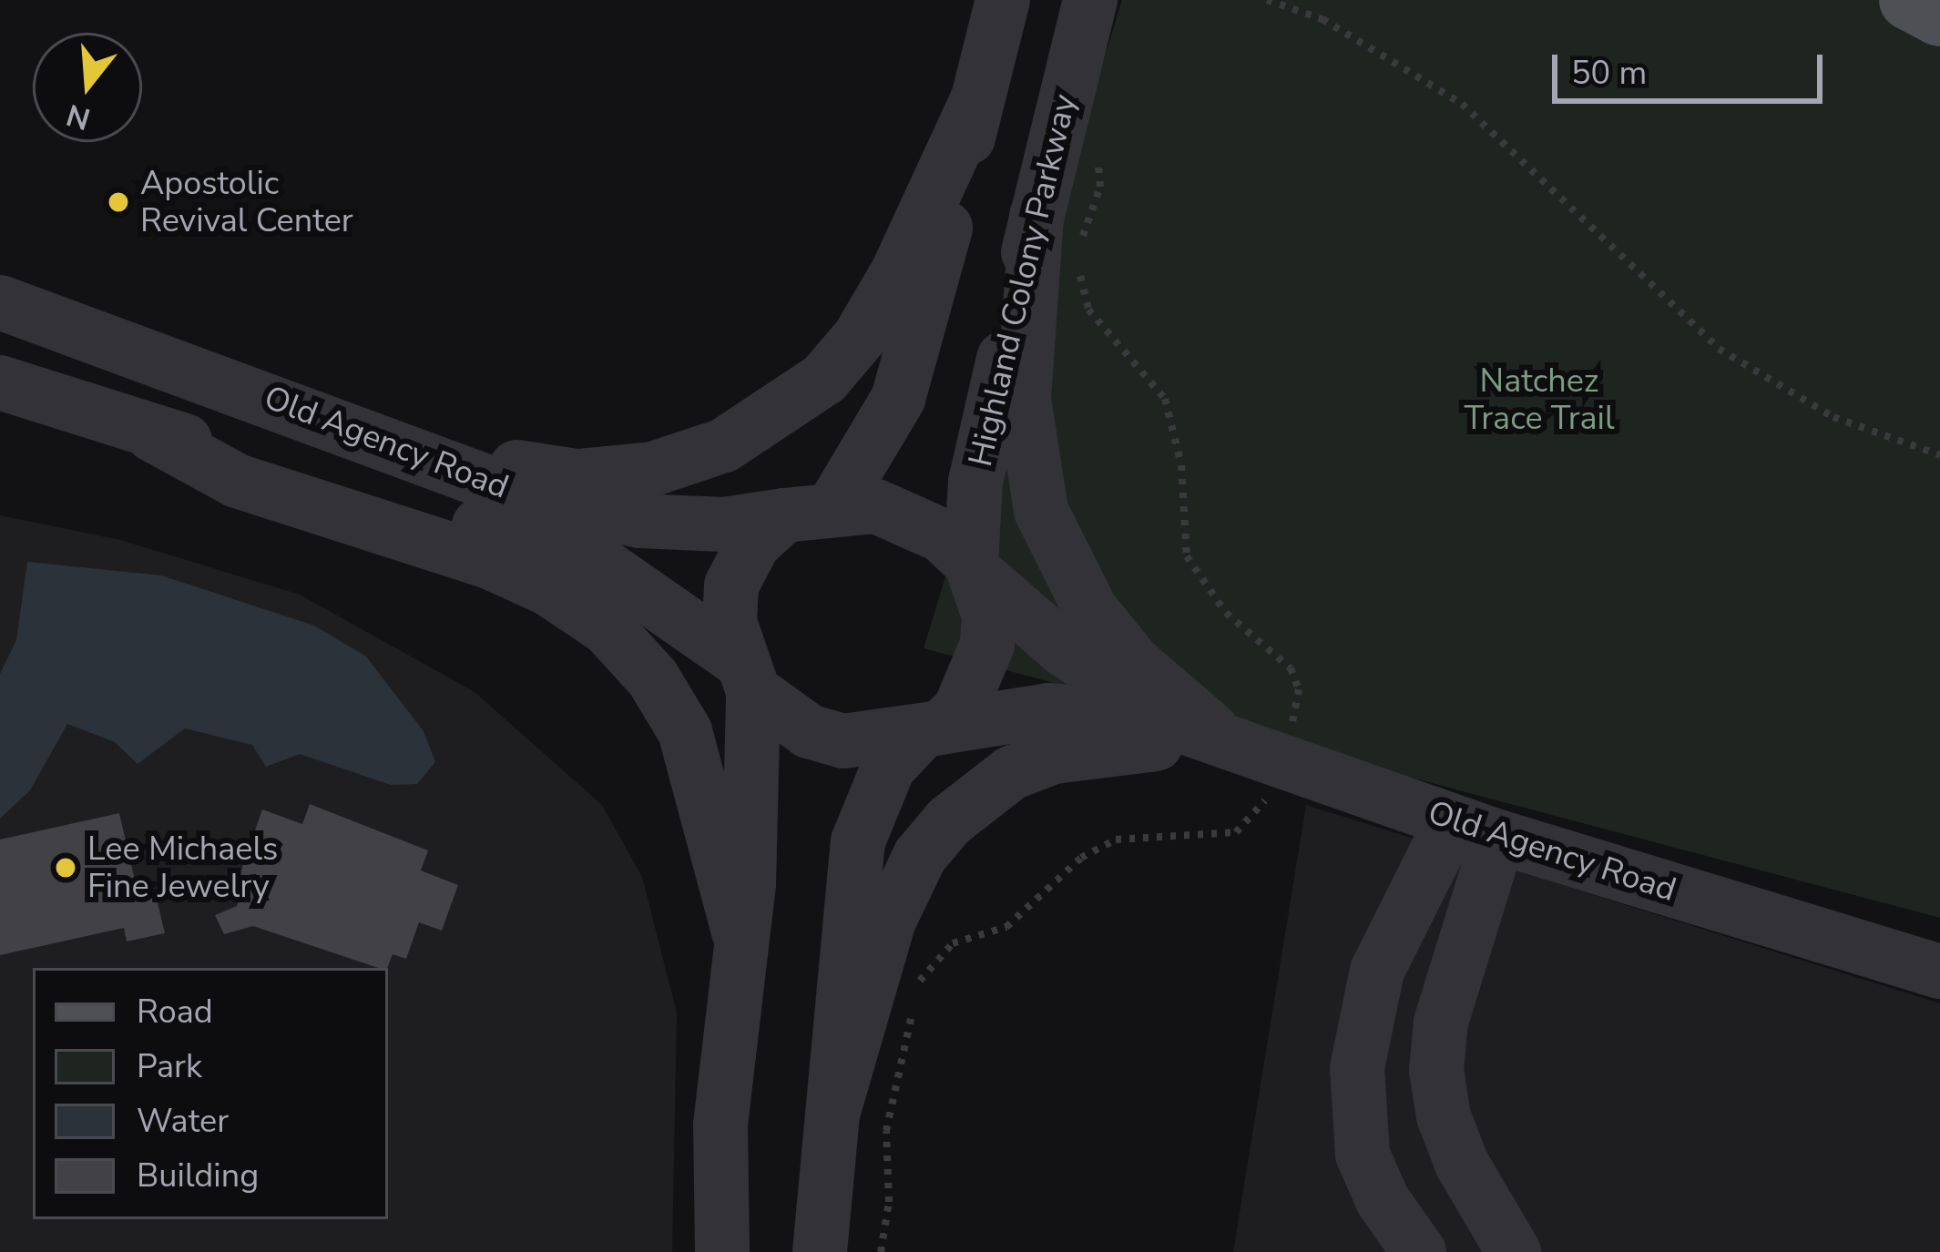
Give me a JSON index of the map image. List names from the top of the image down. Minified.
{"streets":{"street":["Highland Colony Parkway","Old Agency Road"]},"crossings":[["Highland Colony Parkway","Old Agency Road"]],"parks":["Natchez Trace Trail"],"places":["Apostolic Revival Center","Lee Michaels Fine Jewelry"],"legend":["Road","Park","Water","Building"],"scale_bar":"50 m","north":"bottom"}
